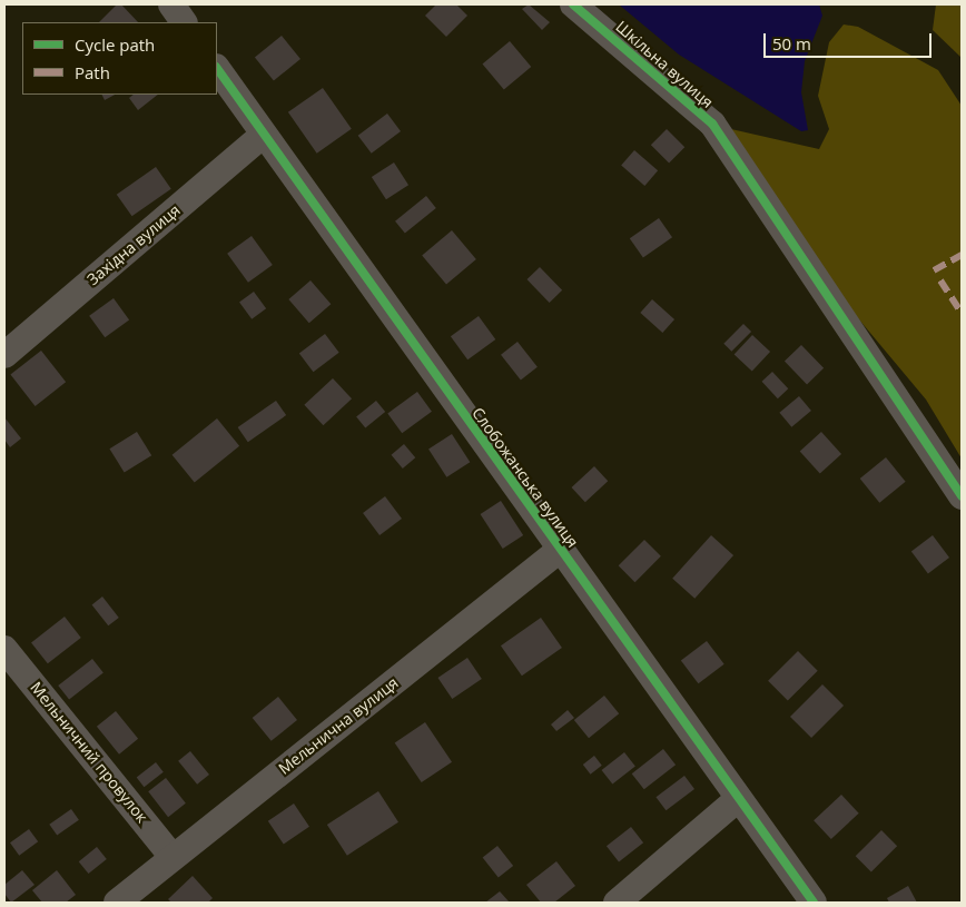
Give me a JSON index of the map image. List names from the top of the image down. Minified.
{"streets":{"street":["Шкільна вулиця","Західна вулиця","Слобожанська вулиця","Мельнична вулиця","Мельничний провулок"]},"crossings":[["Західна вулиця","Слобожанська вулиця"],["Слобожанська вулиця","Мельнична вулиця"],["Мельнична вулиця","Мельничний провулок"]],"legend":["Cycle path","Path"],"scale_bar":"50 m"}
